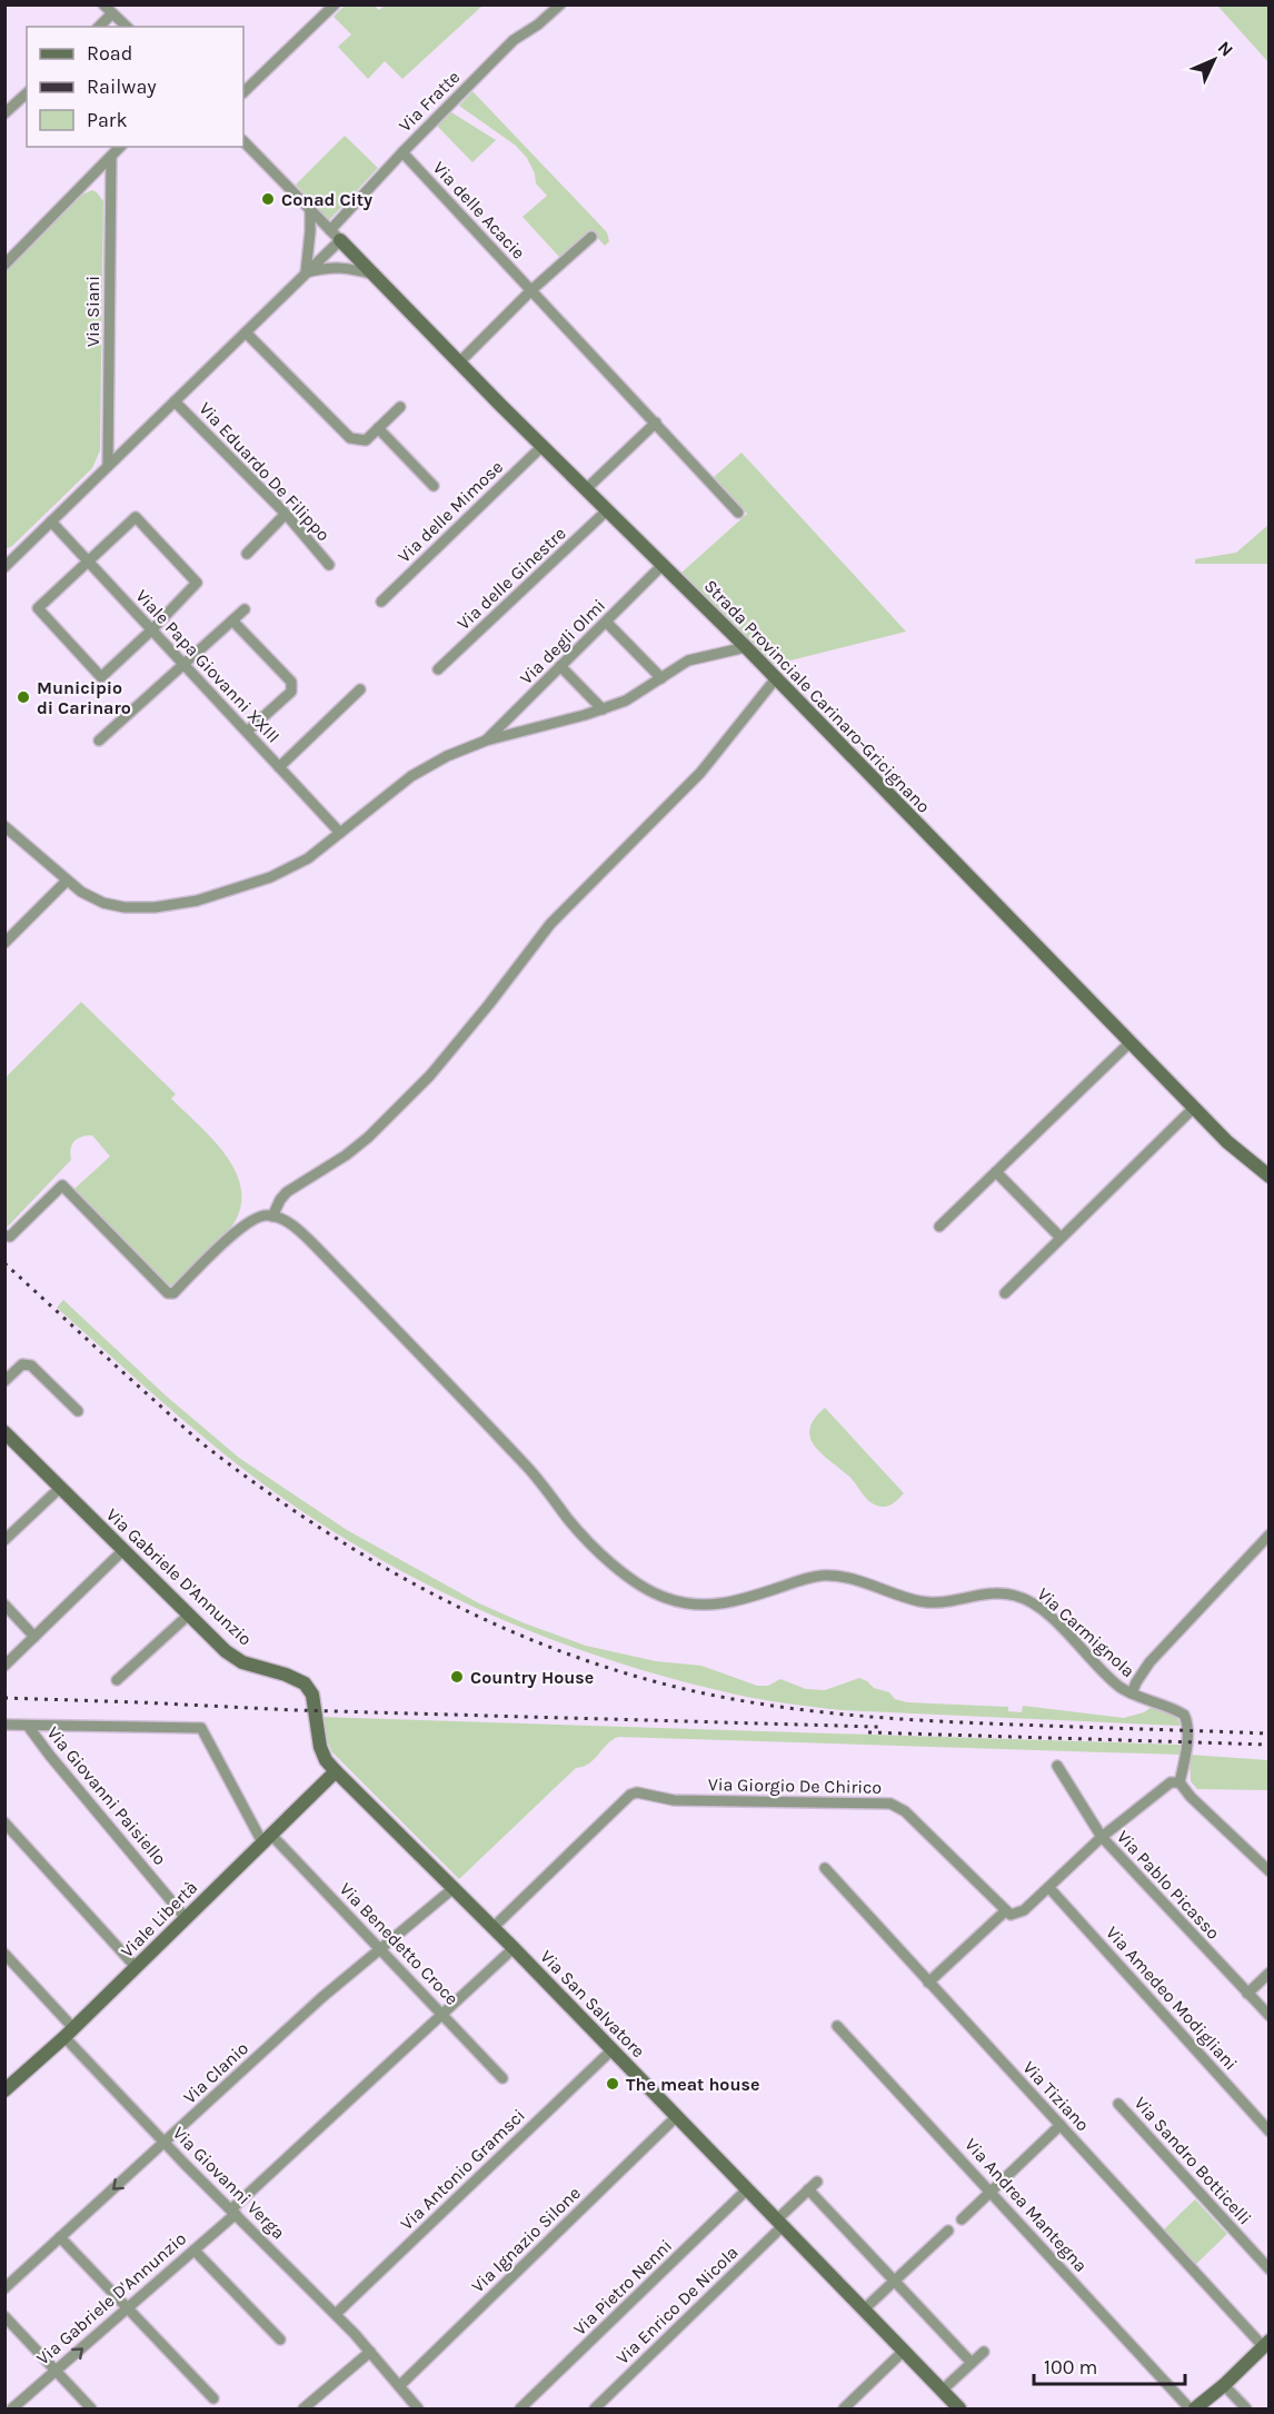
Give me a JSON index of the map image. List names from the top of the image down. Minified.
{"streets":{"street":["Via Fratte","Via delle Acacie","Via Siani","Via Eduardo De Filippo","Via delle Mimose","Via delle Ginestre","Via degli Olmi","Viale Papa Giovanni XXIII","Strada Provinciale Carinaro-Gricignano","Via Gabriele D'Annunzio","Via Carmignola","Via Giorgio De Chirico","Via Giovanni Paisiello","Via Pablo Picasso","Viale Libertà","Via Benedetto Croce","Via Amedeo Modigliani","Via San Salvatore","Via Clanio","Via Tiziano","Via Sandro Botticelli","Via Antonio Gramsci","Via Giovanni Verga","Via Andrea Mantegna","Via Ignazio Silone","Via Pietro Nenni","Via Enrico De Nicola"]},"crossings":[["Via Fratte","Via delle Acacie"],["Via Fratte","Via Siani"],["Via Fratte","Via Eduardo De Filippo"],["Via Fratte","Viale Papa Giovanni XXIII"],["Via Fratte","Strada Provinciale Carinaro-Gricignano"],["Via delle Mimose","Strada Provinciale Carinaro-Gricignano"],["Via delle Ginestre","Strada Provinciale Carinaro-Gricignano"],["Via degli Olmi","Strada Provinciale Carinaro-Gricignano"],["Via Gabriele D'Annunzio","Viale Libertà"],["Via Gabriele D'Annunzio","Via Benedetto Croce"],["Via Gabriele D'Annunzio","Via San Salvatore"],["Via Gabriele D'Annunzio","Via Giovanni Verga"],["Via Giorgio De Chirico","Via San Salvatore"],["Via Giovanni Paisiello","Viale Libertà"],["Via Giovanni Paisiello","Via Benedetto Croce"],["Viale Libertà","Via Benedetto Croce"],["Viale Libertà","Via San Salvatore"],["Viale Libertà","Via Giovanni Verga"],["Via Benedetto Croce","Via Clanio"],["Via San Salvatore","Via Clanio"],["Via San Salvatore","Via Antonio Gramsci"],["Via San Salvatore","Via Ignazio Silone"],["Via San Salvatore","Via Pietro Nenni"],["Via San Salvatore","Via Enrico De Nicola"],["Via Clanio","Via Giovanni Verga"],["Via Antonio Gramsci","Via Giovanni Verga"],["Via Giovanni Verga","Via Ignazio Silone"]],"places":["Conad City","Municipio di Carinaro","Country House","The meat house"],"legend":["Road","Railway","Park"],"scale_bar":"100 m","north":"top right"}
